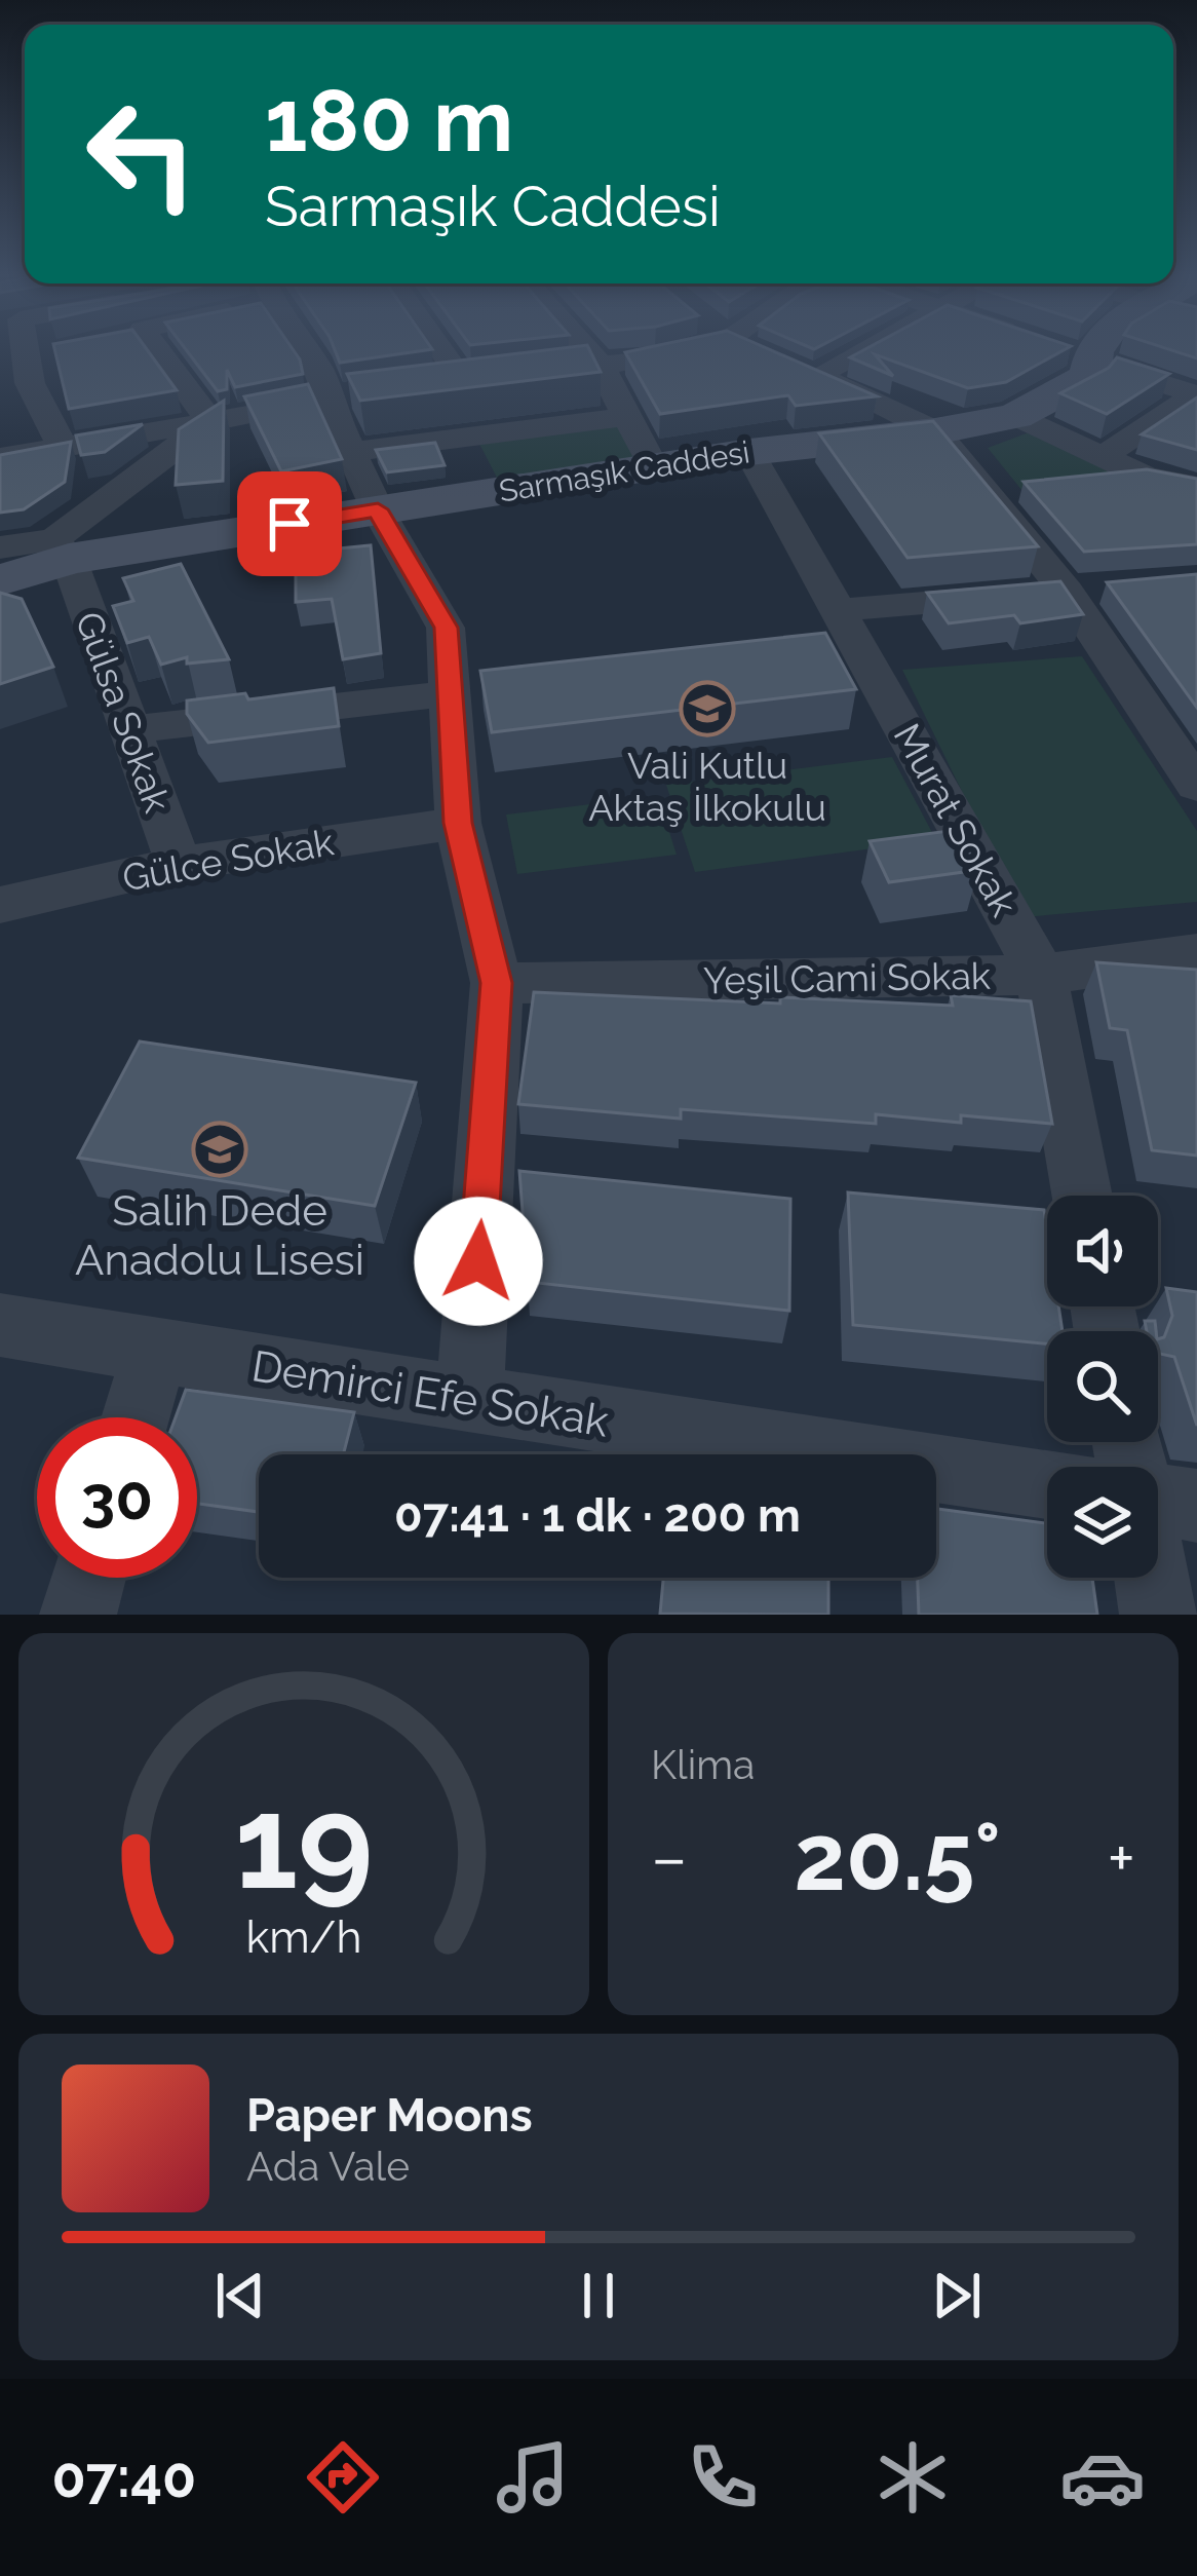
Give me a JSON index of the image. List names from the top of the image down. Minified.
{"streets":{"main road":["Sarmaşık Caddesi"],"street":["Gülsa Sokak","Murat Sokak","Gülce Sokak","Yeşil Cami Sokak","Demirci Efe Sokak"]},"crossings":[["Sarmaşık Caddesi","Gülsa Sokak"],["Sarmaşık Caddesi","Murat Sokak"],["Gülsa Sokak","Gülce Sokak"],["Murat Sokak","Yeşil Cami Sokak"]],"places":{"school or university":["Vali Kutlu Aktaş İlkokulu","Salih Dede Anadolu Lisesi"]},"page":{"turn":["180 m","Sarmaşık Caddesi"],"limit":"30","trip":"07:41 · 1 dk · 200 m","tile":"Klima","heat":["−","20.5°","+"],"song":["Paper Moons","Ada Vale"],"tabs":"07:40","gauge":["19","km/h"]}}
